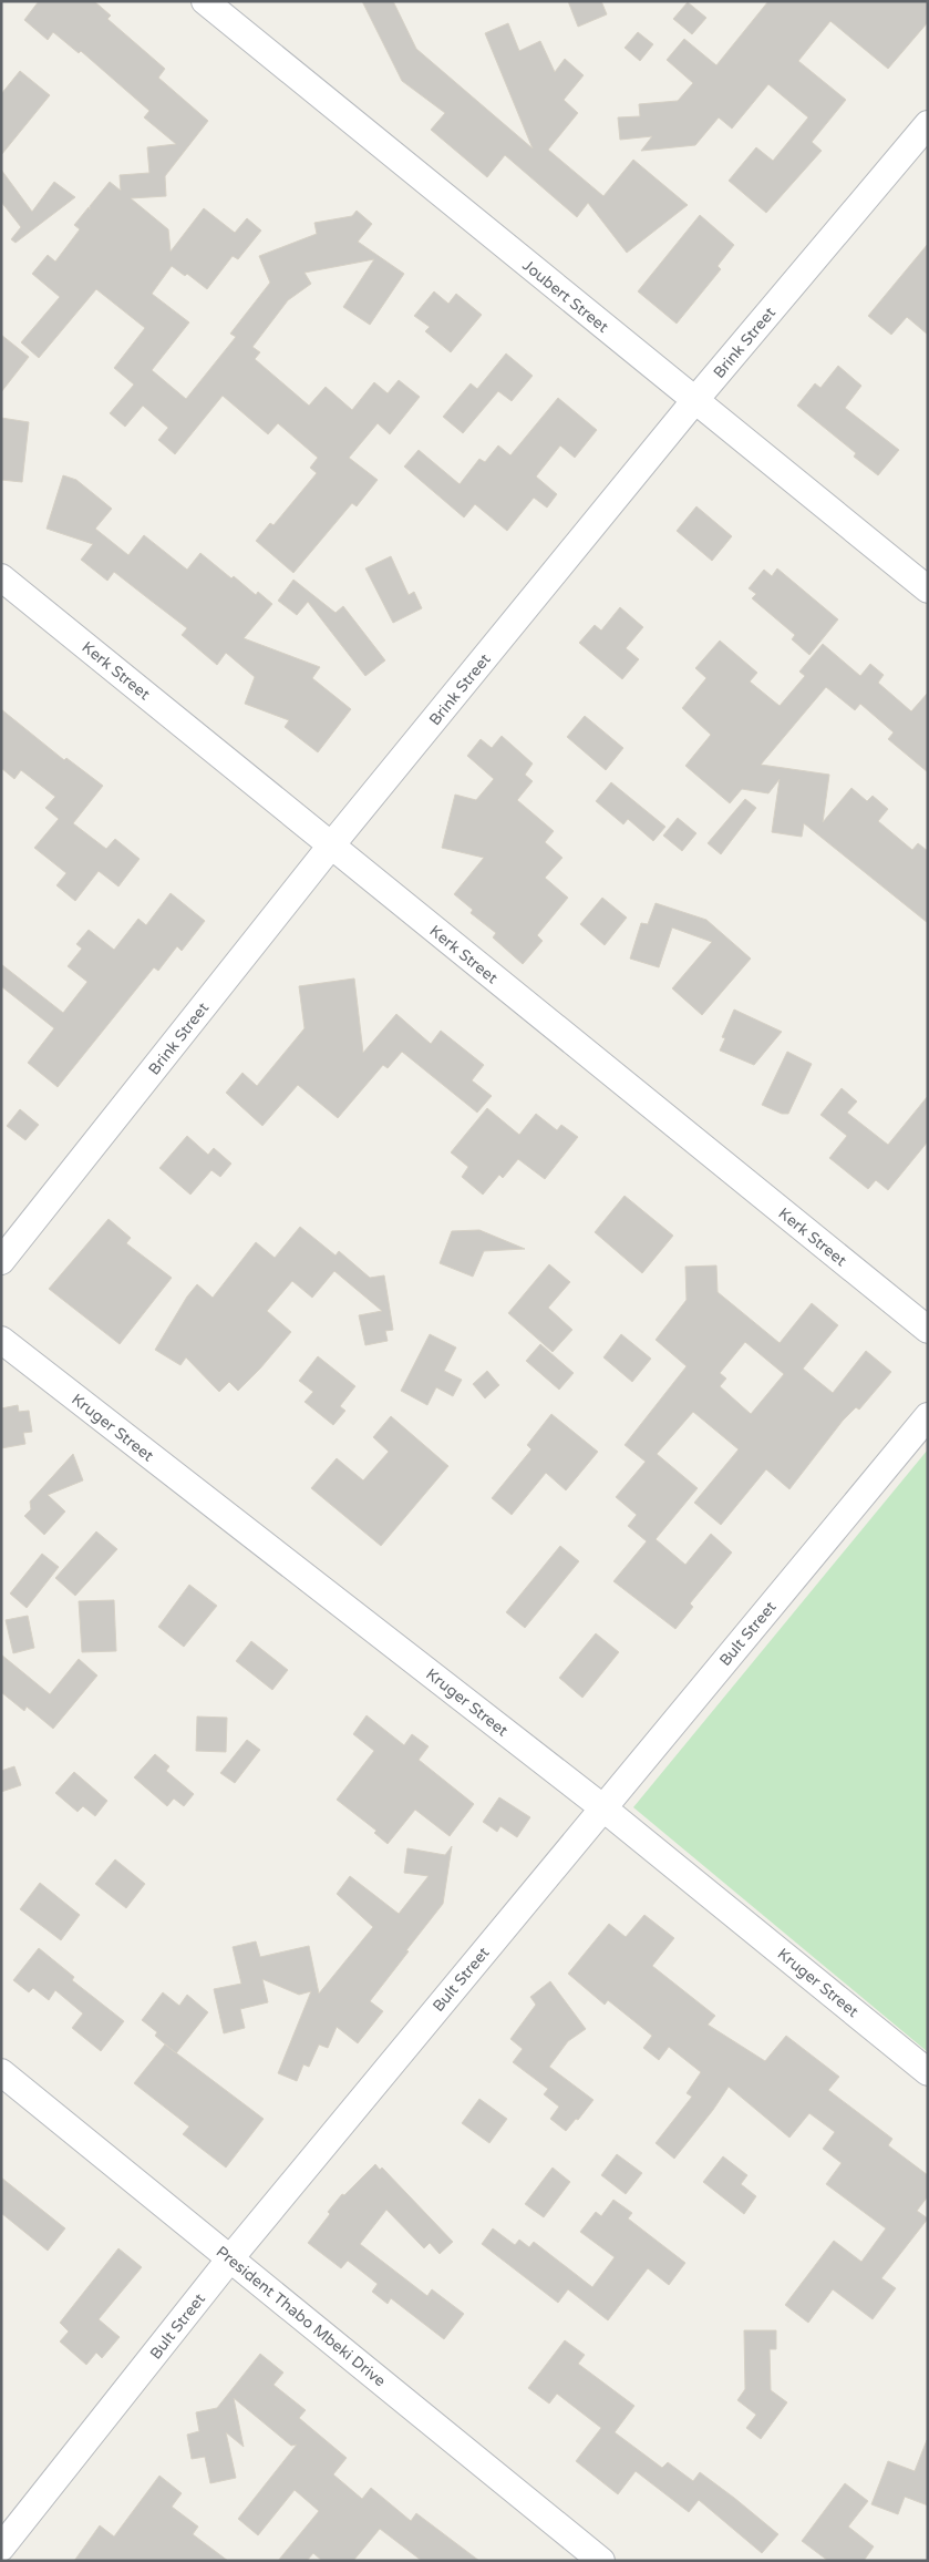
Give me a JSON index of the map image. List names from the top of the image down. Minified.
{"streets":{"street":["Joubert Street","Brink Street","Kerk Street","Kruger Street","Bult Street","President Thabo Mbeki Drive"]},"crossings":[["Joubert Street","Brink Street"],["Brink Street","Kerk Street"],["Kruger Street","Bult Street"],["Bult Street","President Thabo Mbeki Drive"]]}
